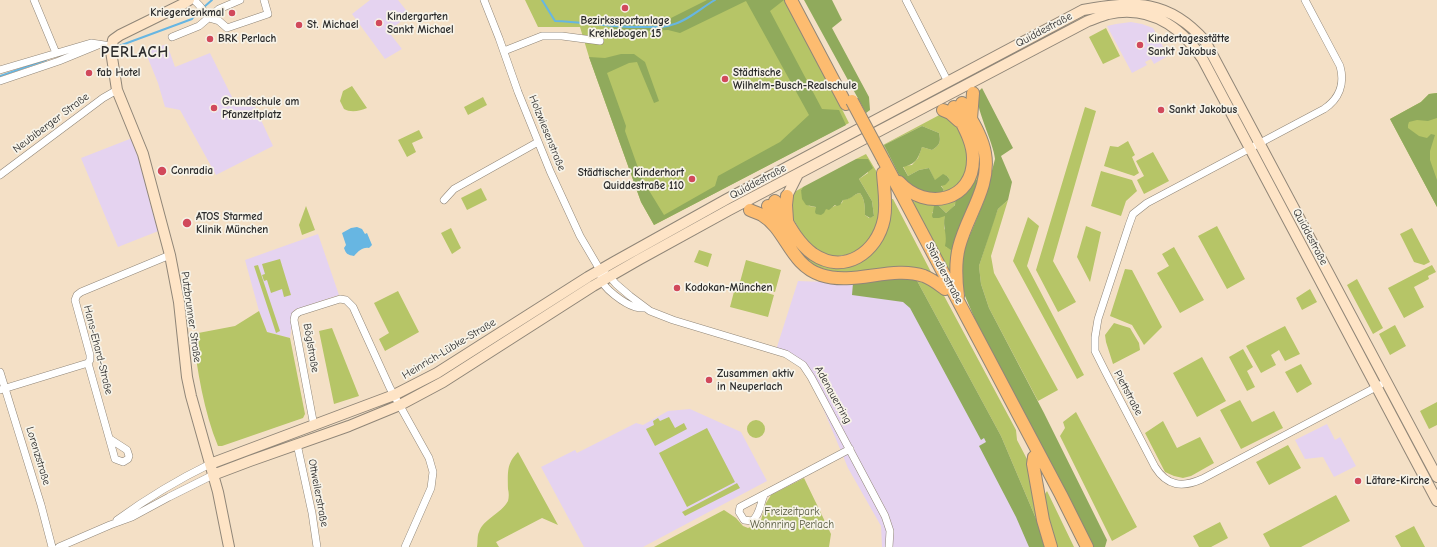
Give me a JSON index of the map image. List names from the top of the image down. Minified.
{"streets":{"highway":["Ständlerstraße"],"main road":["Quiddestraße","Putzbrunner Straße","Heinrich-Lübke-Straße"],"street":["Neubiberger Straße","Holzwiesenstraße","Böglstraße","Hans-Ehard-Straße","Plettstraße","Adenauerring","Lorenzstraße","Ottweilerstraße"]},"crossings":[["Quiddestraße","Holzwiesenstraße"],["Quiddestraße","Heinrich-Lübke-Straße"],["Quiddestraße","Plettstraße"],["Quiddestraße","Adenauerring"],["Neubiberger Straße","Putzbrunner Straße"],["Holzwiesenstraße","Heinrich-Lübke-Straße"],["Putzbrunner Straße","Heinrich-Lübke-Straße"],["Putzbrunner Straße","Hans-Ehard-Straße"],["Böglstraße","Heinrich-Lübke-Straße"]],"districts":["PERLACH"],"parks":["Freizeitpark Wohnring Perlach"],"places":["Bezirkssportanlage Krehlebogen 15","Kriegerdenkmal","Kindergarten Sankt Michael","St. Michael","BRK Perlach","Kindertagesstätte Sankt Jakobus","fab Hotel","Städtische Wilhelm-Busch-Realschule","Grundschule am Pfanzeltplatz","Sankt Jakobus","Conradia","Städtischer Kinderhort Quiddestraße 110","ATOS Starmed Klinik München","Kodokan-München","Zusammen aktiv in Neuperlach","Lätare-Kirche"]}
